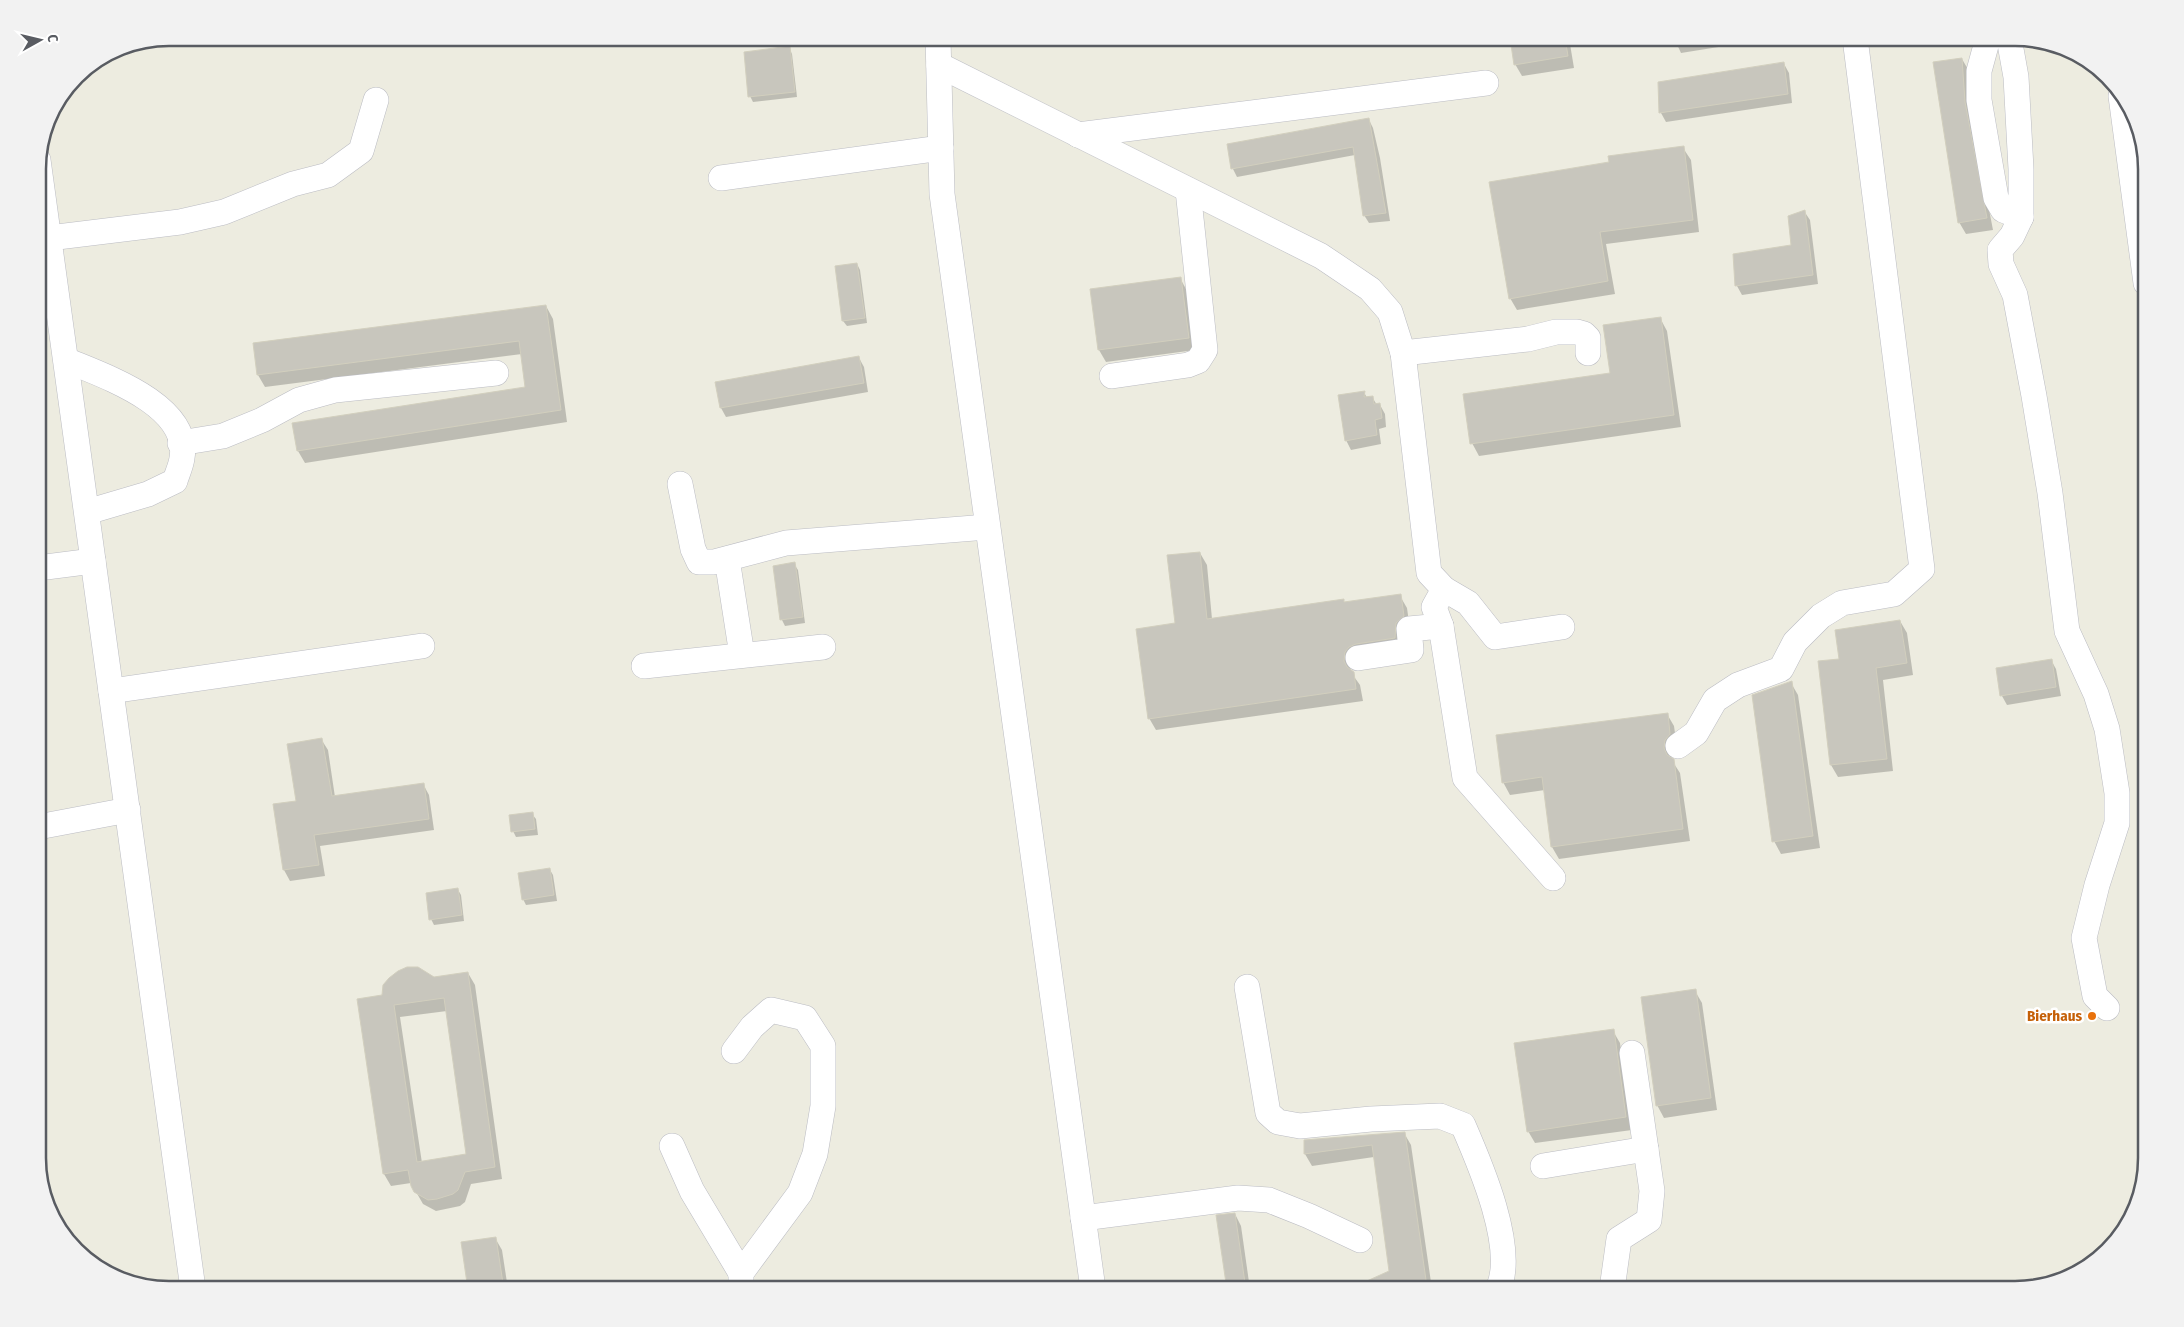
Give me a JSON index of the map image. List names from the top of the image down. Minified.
{"places":["Bierhaus"],"north":"right"}
